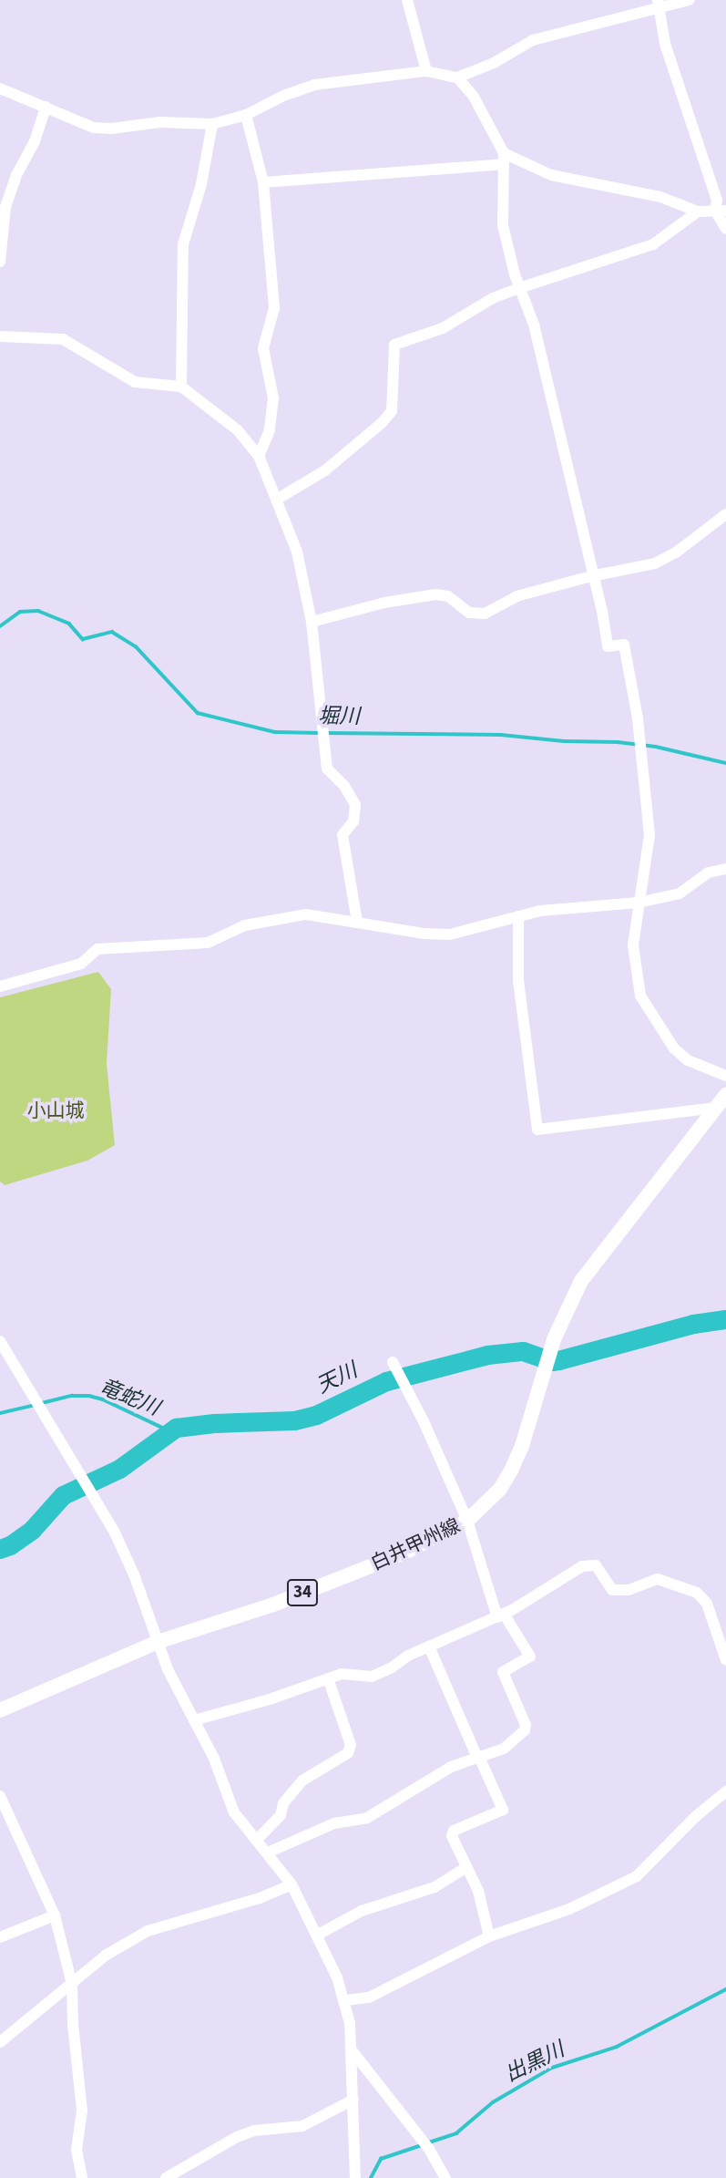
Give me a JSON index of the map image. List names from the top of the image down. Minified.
{"streets":{"main road":["白井甲州線","34"]},"water":["堀川","天川","竜蛇川","出黒川"],"parks":["小山城"]}
